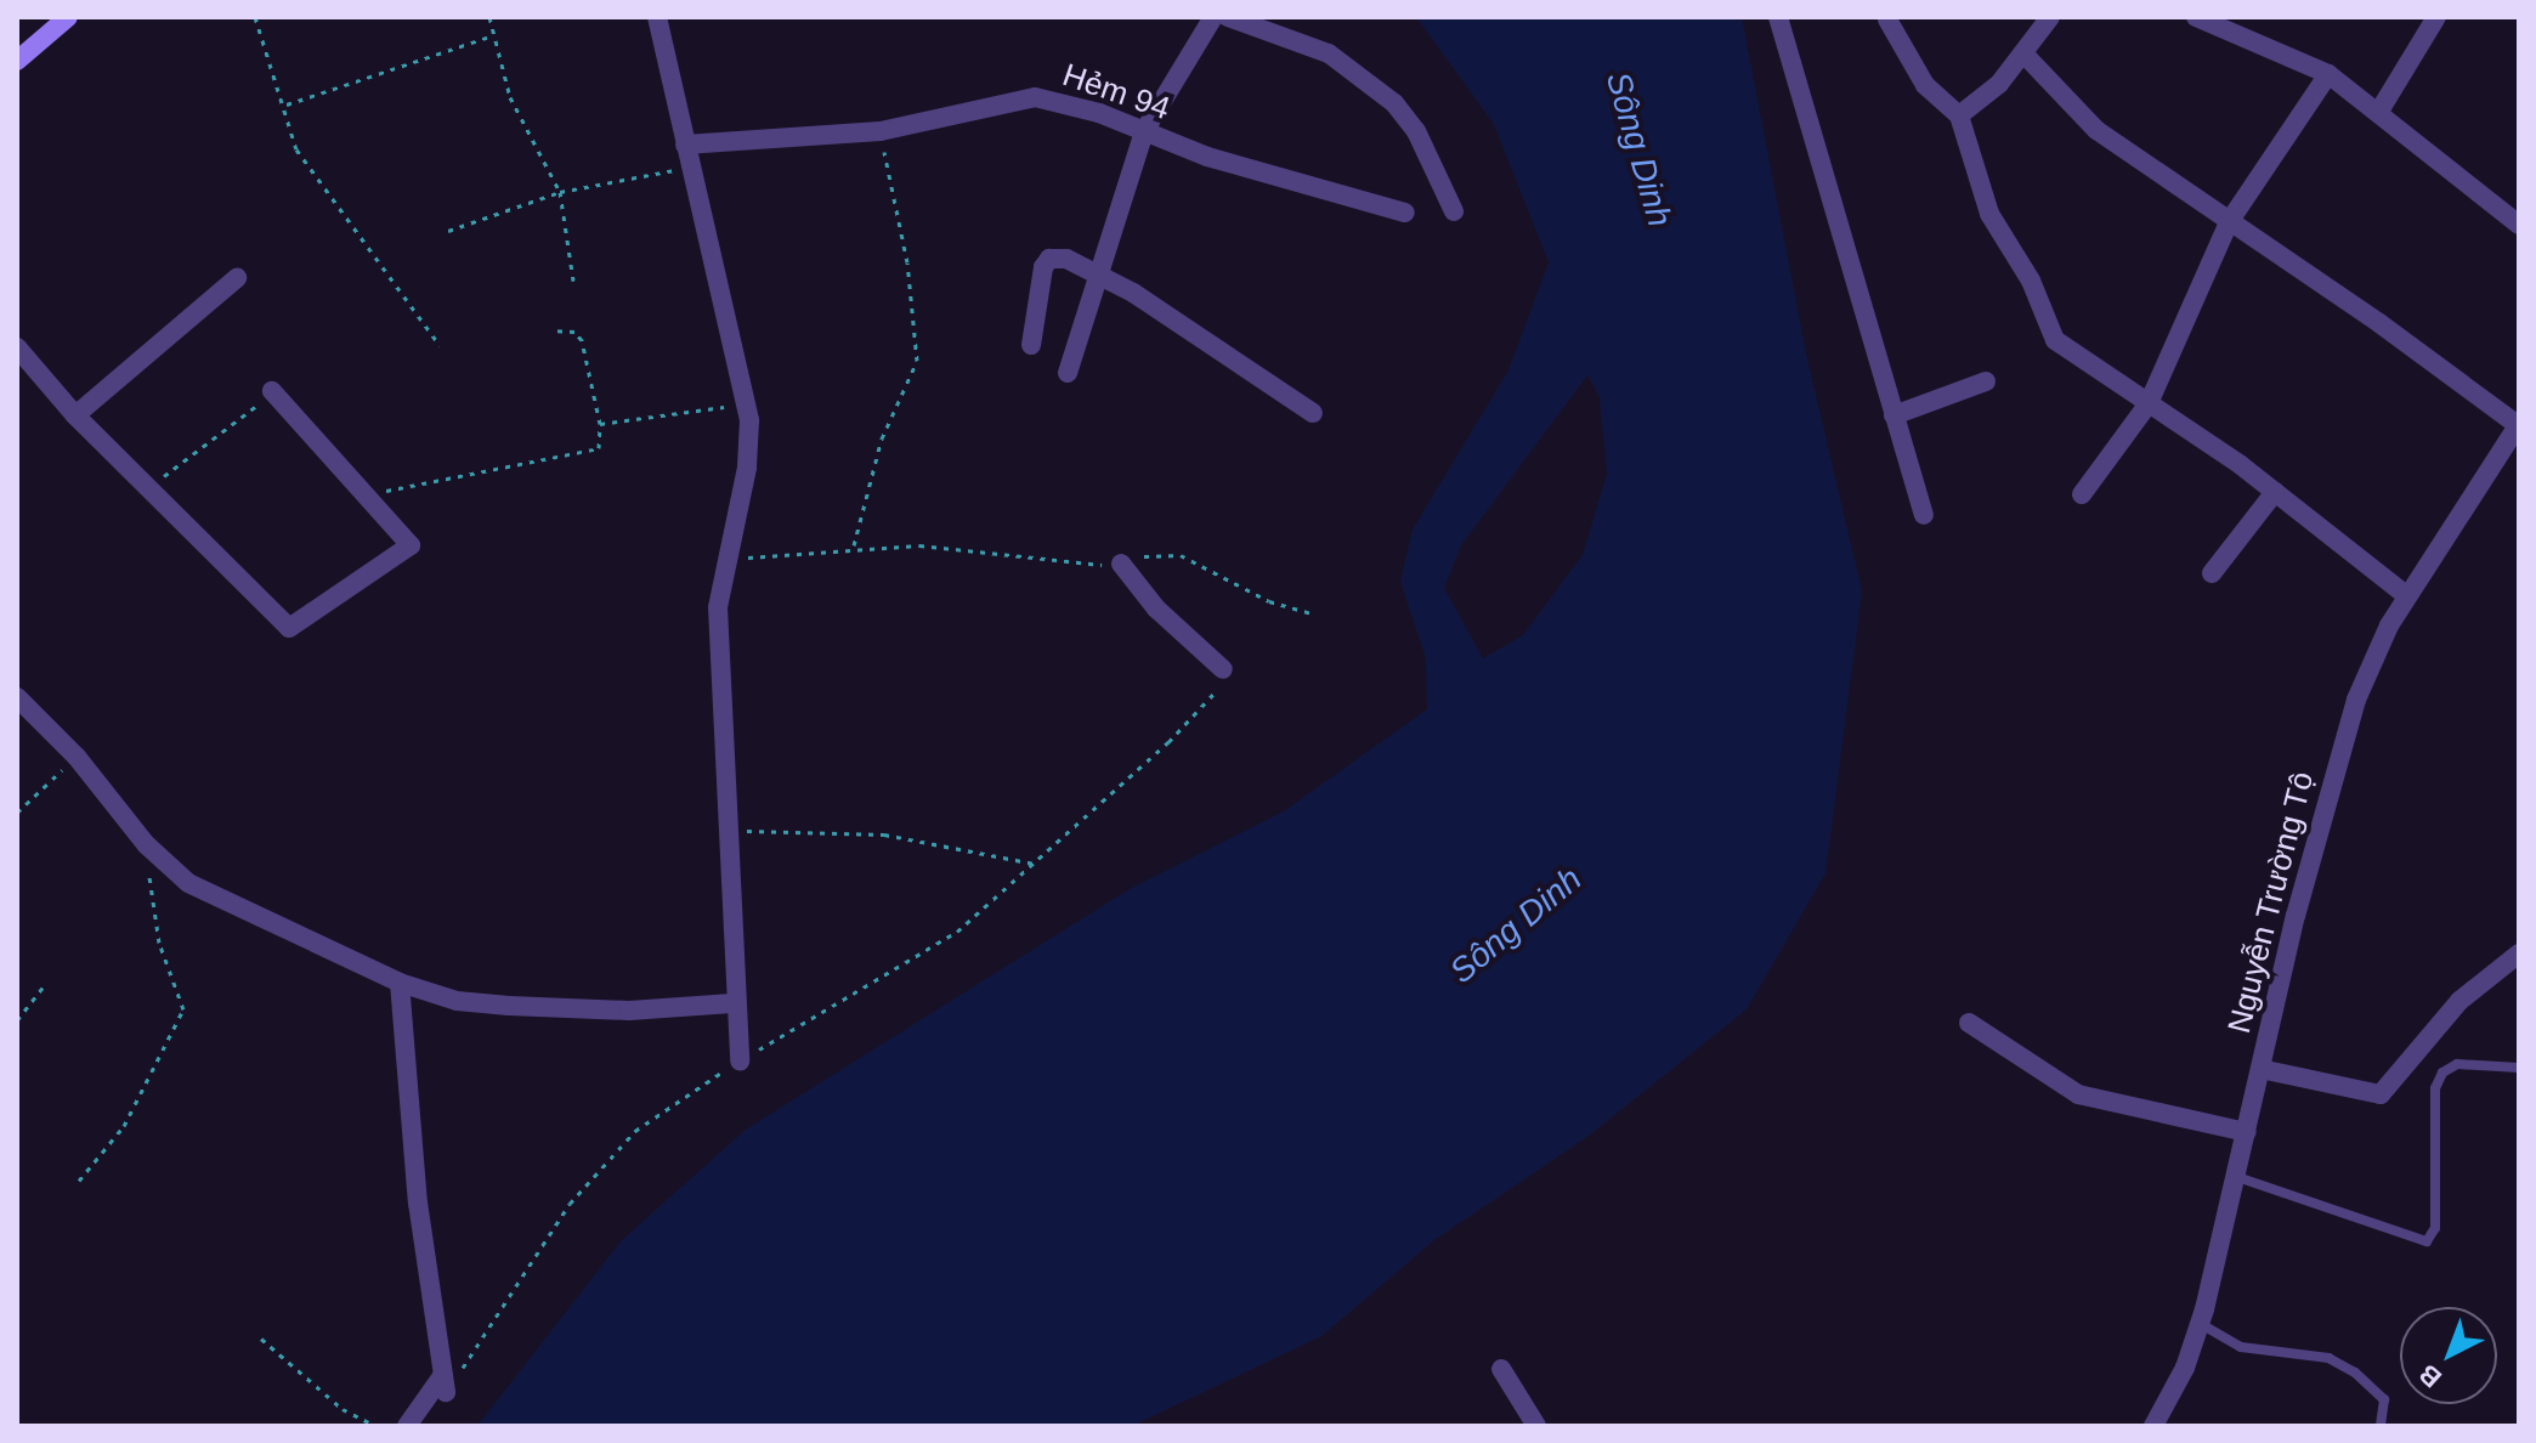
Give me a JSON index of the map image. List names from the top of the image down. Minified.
{"streets":{"street":["Hẻm 94","Nguyễn Trường Tộ"]},"water":["Sông Dinh"],"north":"bottom left"}
